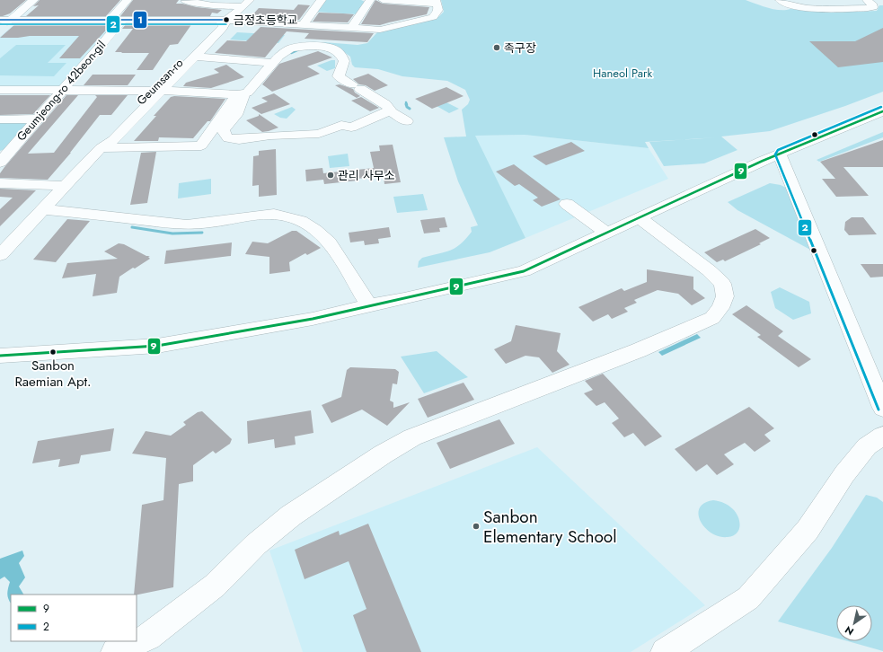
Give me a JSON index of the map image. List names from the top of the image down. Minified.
{"streets":{"street":["Geumsan-ro","Geumjeong-ro 42beon-gil"]},"parks":["Haneol Park"],"places":["금정초등학교","족구장","관리 사무소","Sanbon Raemian Apt.","Sanbon Elementary School"],"lines":["transit line 1","transit line 2","transit line 9"],"legend":["9","2"],"north":"bottom left"}
